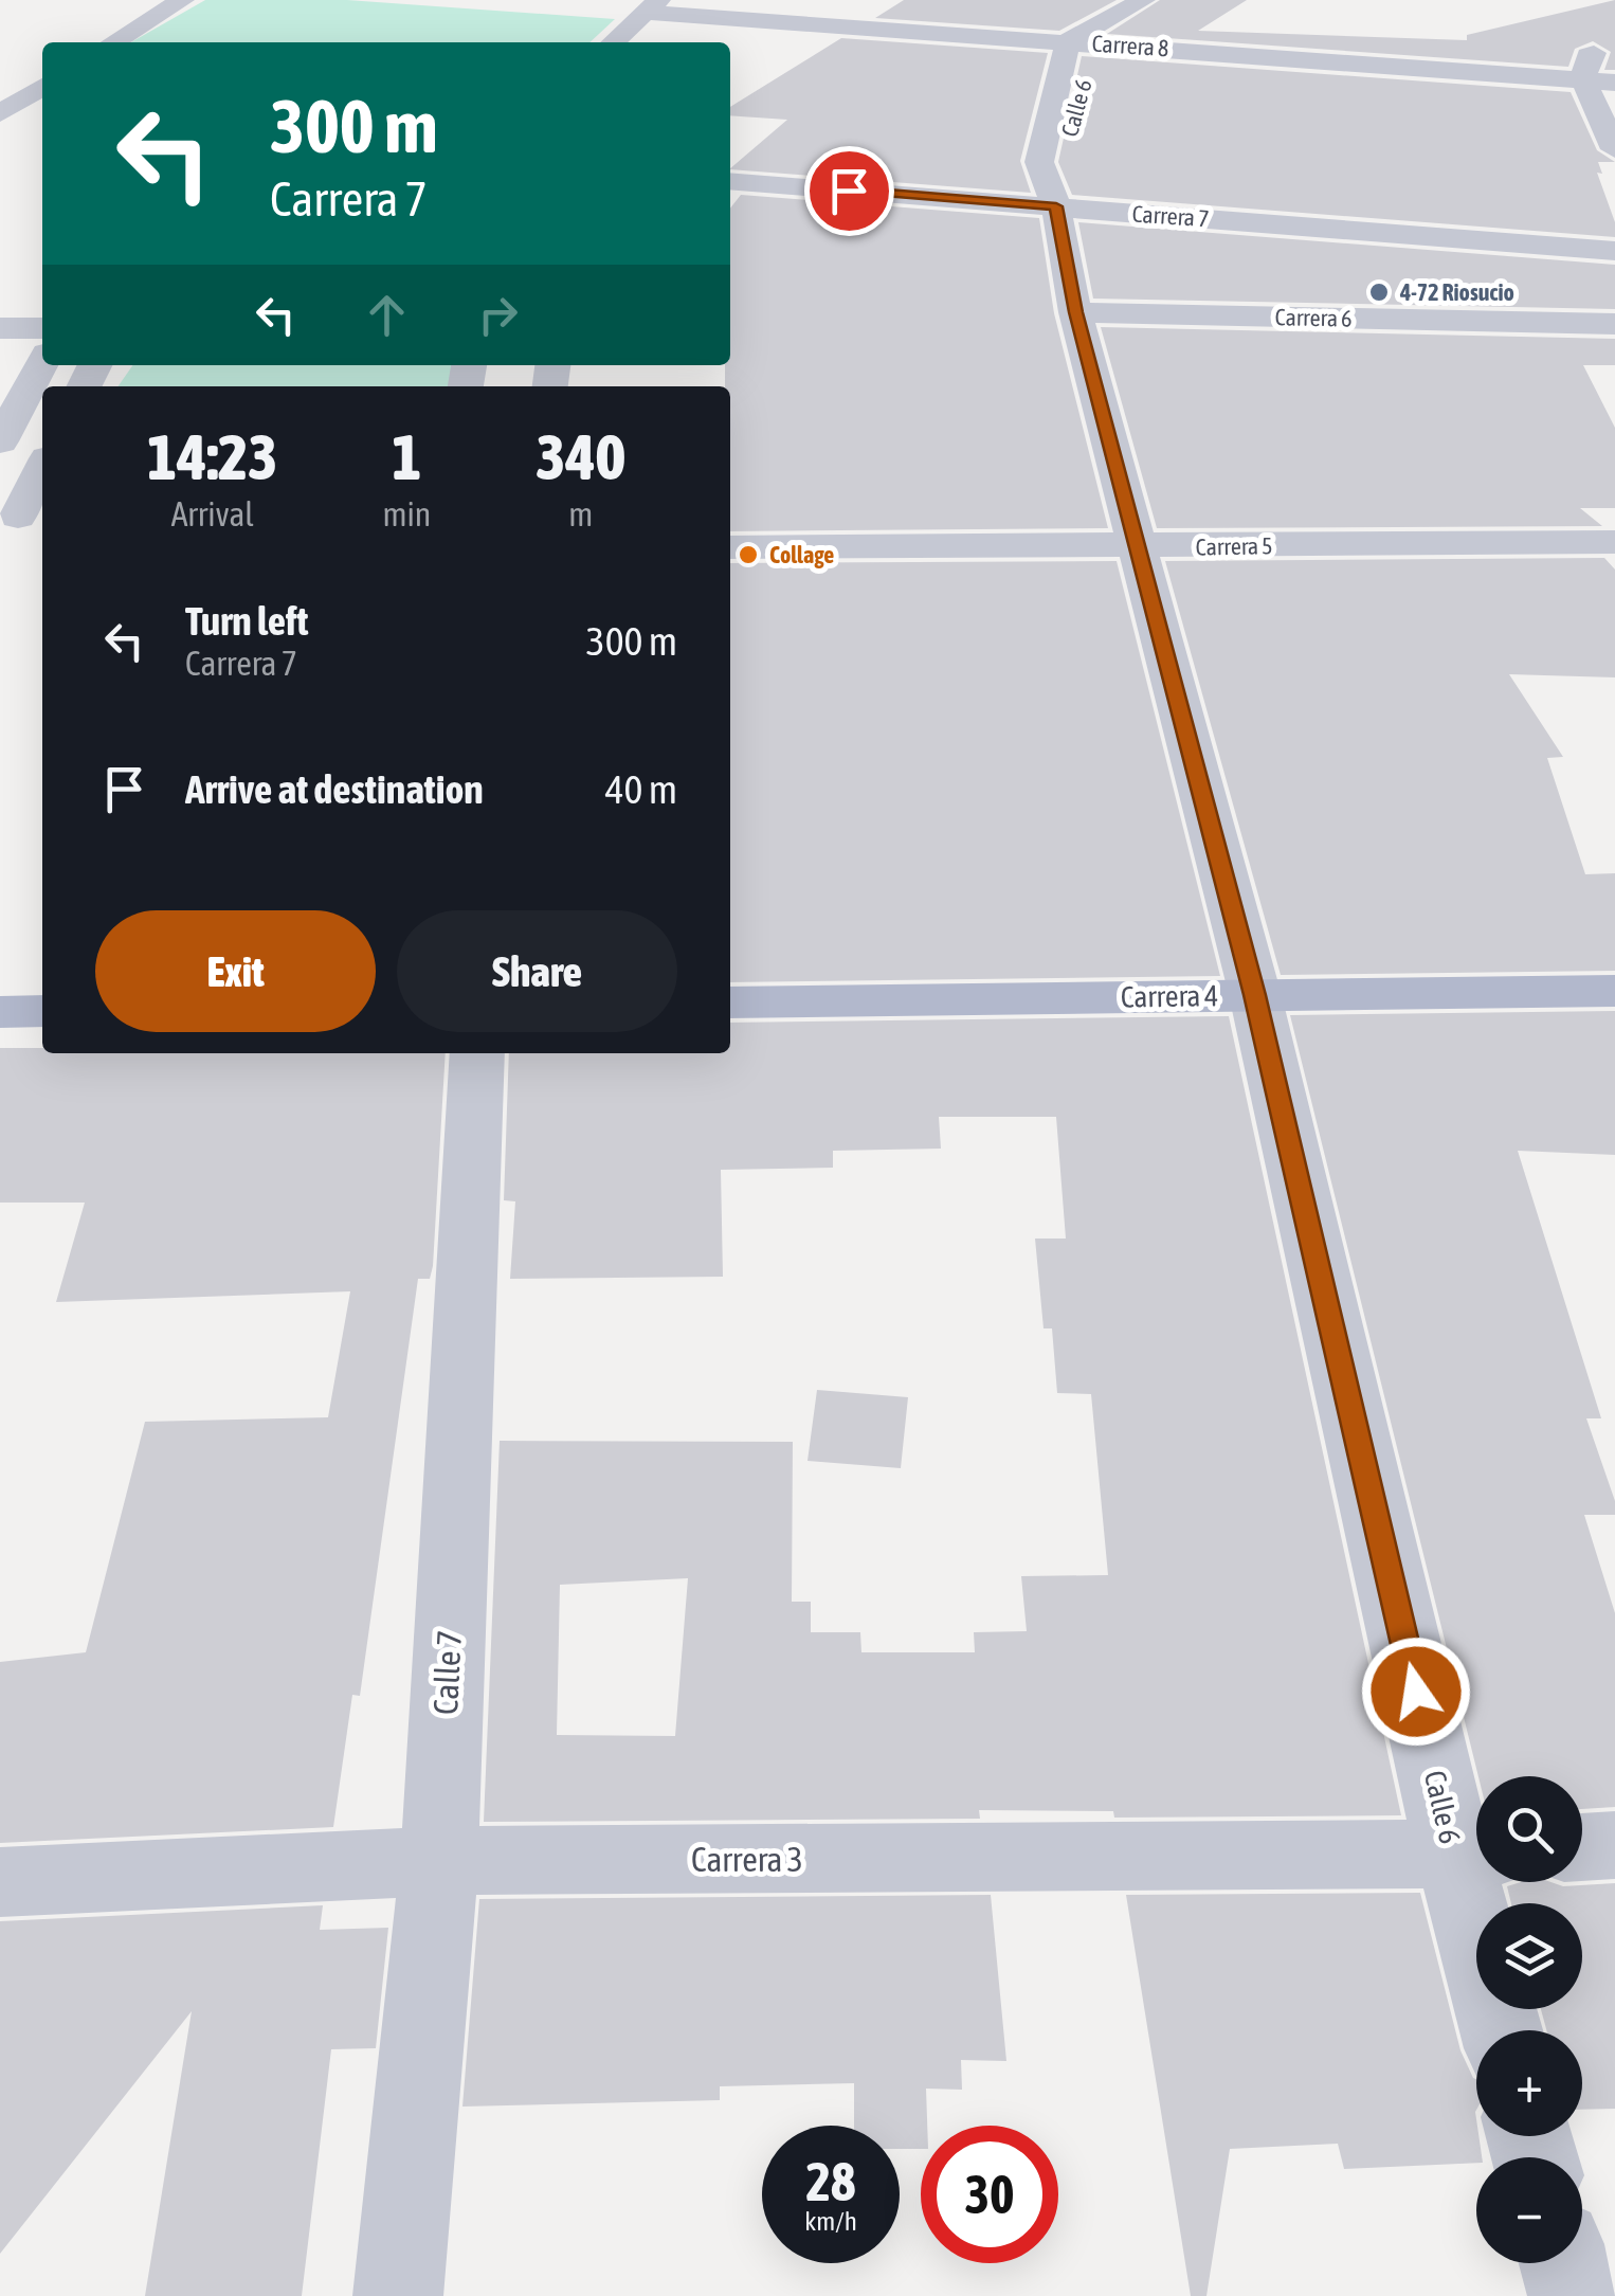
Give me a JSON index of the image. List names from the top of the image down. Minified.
{"streets":{"main road":["Carrera 4"],"street":["Carrera 8","Calle 6","Carrera 7","Carrera 6","Carrera 5","Calle 7","Carrera 3"]},"crossings":[["Carrera 8","Calle 6"],["Calle 6","Carrera 7"],["Calle 6","Carrera 6"],["Calle 6","Carrera 5"],["Calle 6","Carrera 4"],["Calle 6","Carrera 3"],["Calle 7","Carrera 3"]],"places":["4-72 Riosucio","Collage"],"page":{"turn":["300 m","Carrera 7"],"eta":["14:23","Arrival","1","min","340","m"],"list":[{"name":"Turn left","note":"Carrera 7","value":"300 m"},{"name":"Arrive at destination","value":"40 m"}],"buttons":["Exit","Share"],"map_buttons":["+","−"],"speed":"28 km/h","limit":"30"}}
